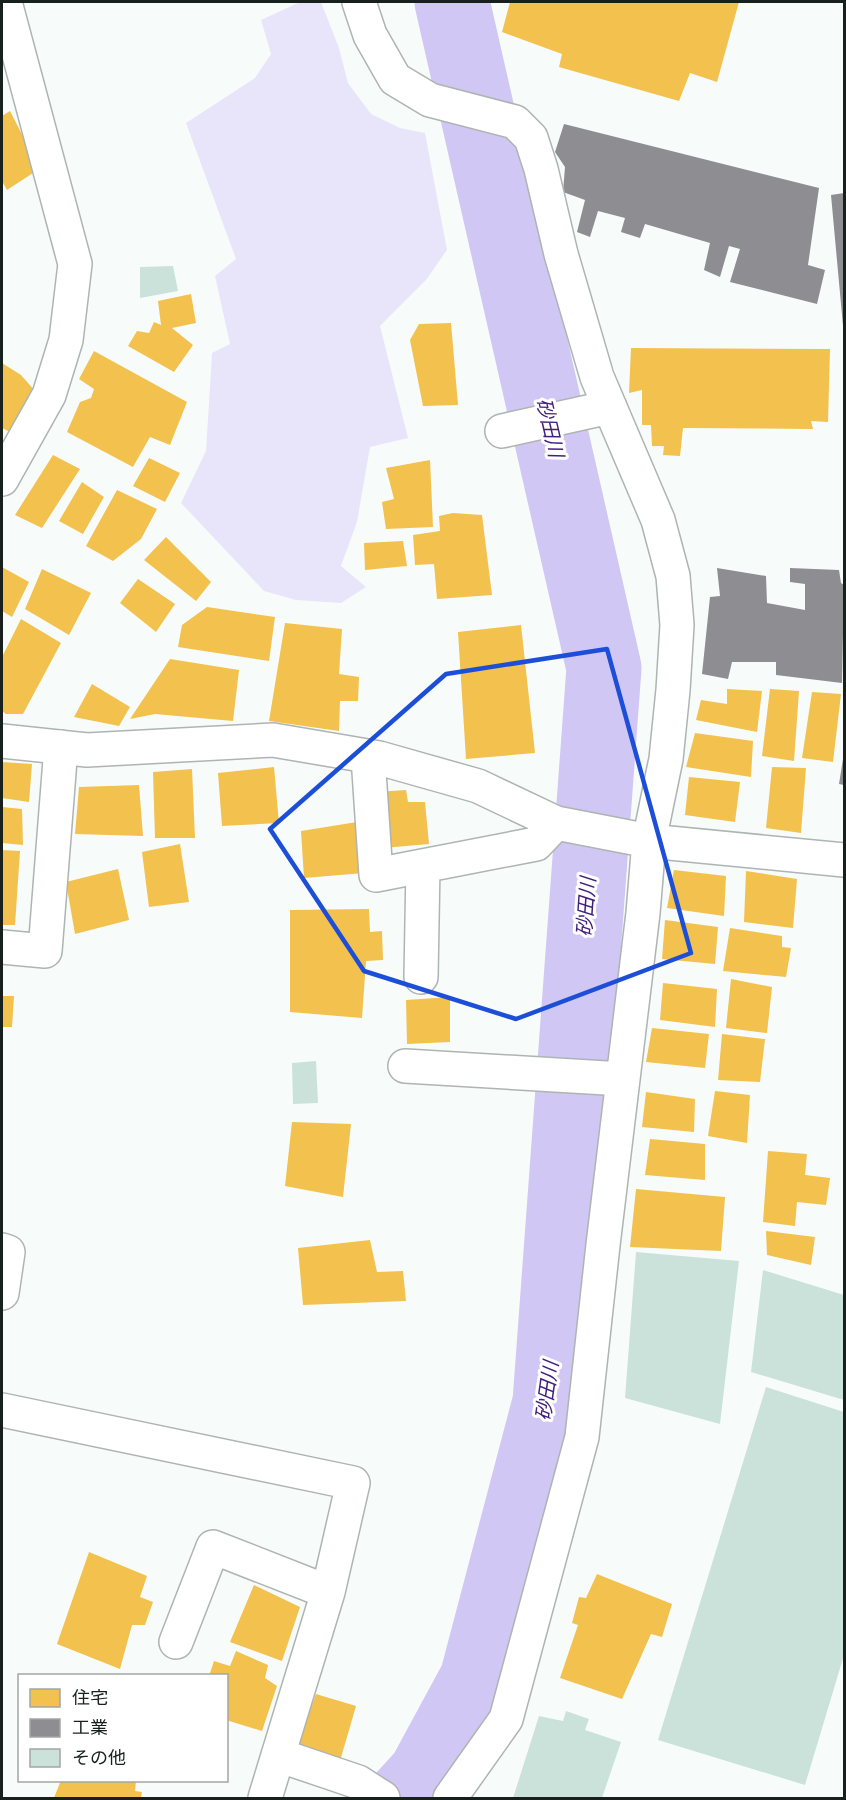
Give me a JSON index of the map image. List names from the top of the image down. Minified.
{"water":["砂田川"],"legend":["住宅","工業","その他"]}
